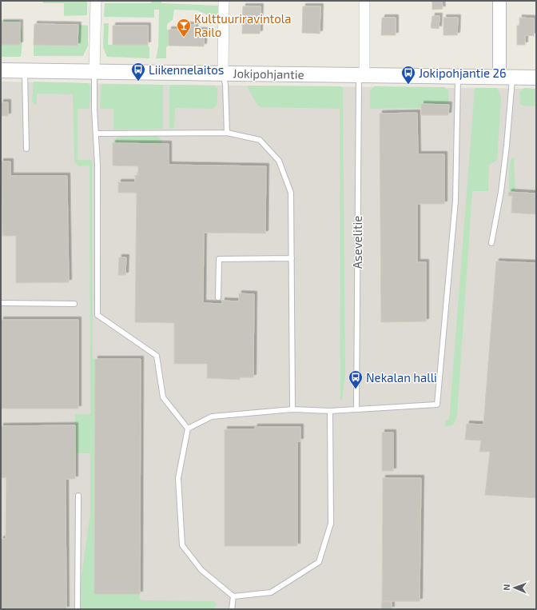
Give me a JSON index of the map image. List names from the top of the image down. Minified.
{"streets":{"main road":["Jokipohjantie"],"street":["Asevelitie"]},"crossings":[["Jokipohjantie","Asevelitie"]],"places":{"bar":["Kulttuuriravintola Railo"],"bus stop":["Liikennelaitos","Jokipohjantie 26","Nekalan halli"]},"north":"left"}
